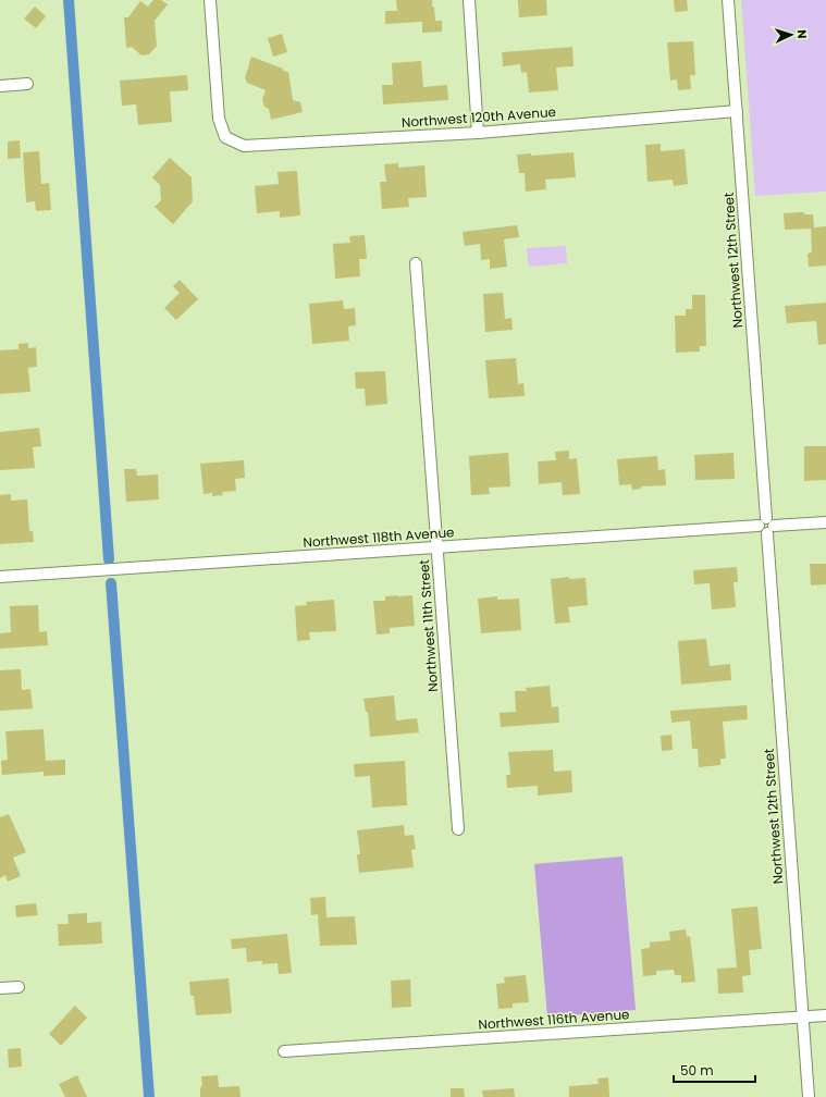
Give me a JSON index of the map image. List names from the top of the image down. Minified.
{"streets":{"street":["Northwest 120th Avenue","Northwest 12th Street","Northwest 118th Avenue","Northwest 11th Street","Northwest 116th Avenue"]},"crossings":[["Northwest 120th Avenue","Northwest 12th Street"],["Northwest 12th Street","Northwest 118th Avenue"],["Northwest 12th Street","Northwest 116th Avenue"],["Northwest 118th Avenue","Northwest 11th Street"]],"scale_bar":"50 m","north":"right"}
